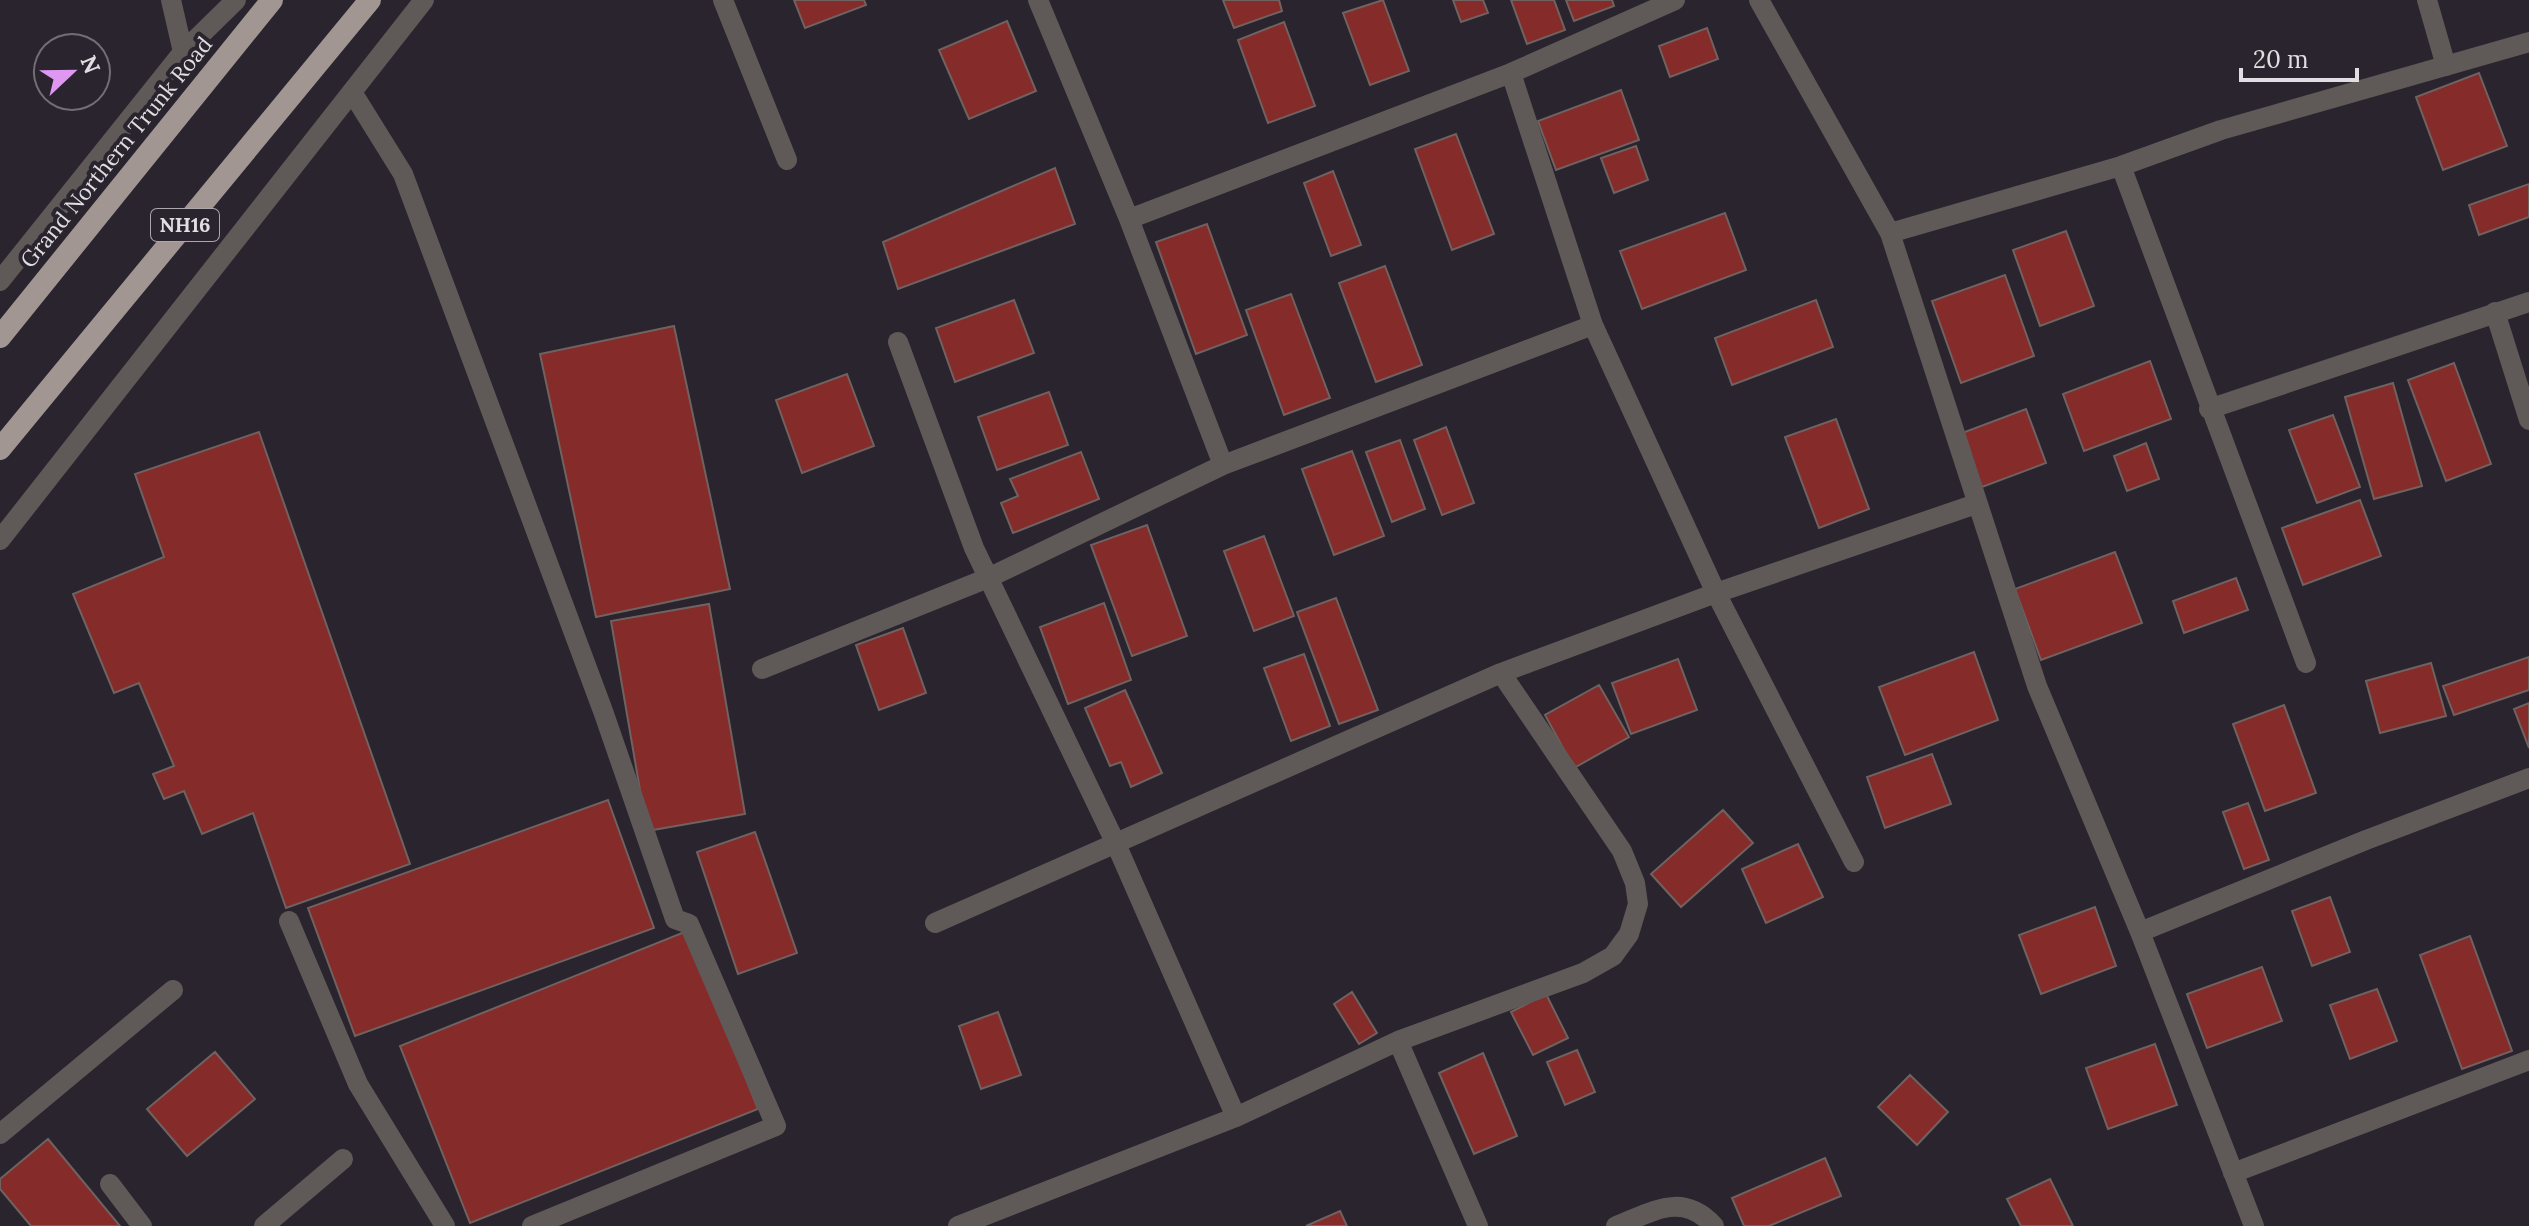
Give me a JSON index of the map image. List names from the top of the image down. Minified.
{"streets":{"highway":["Grand Northern Trunk Road","NH16"]},"scale_bar":"20 m","north":"right"}
